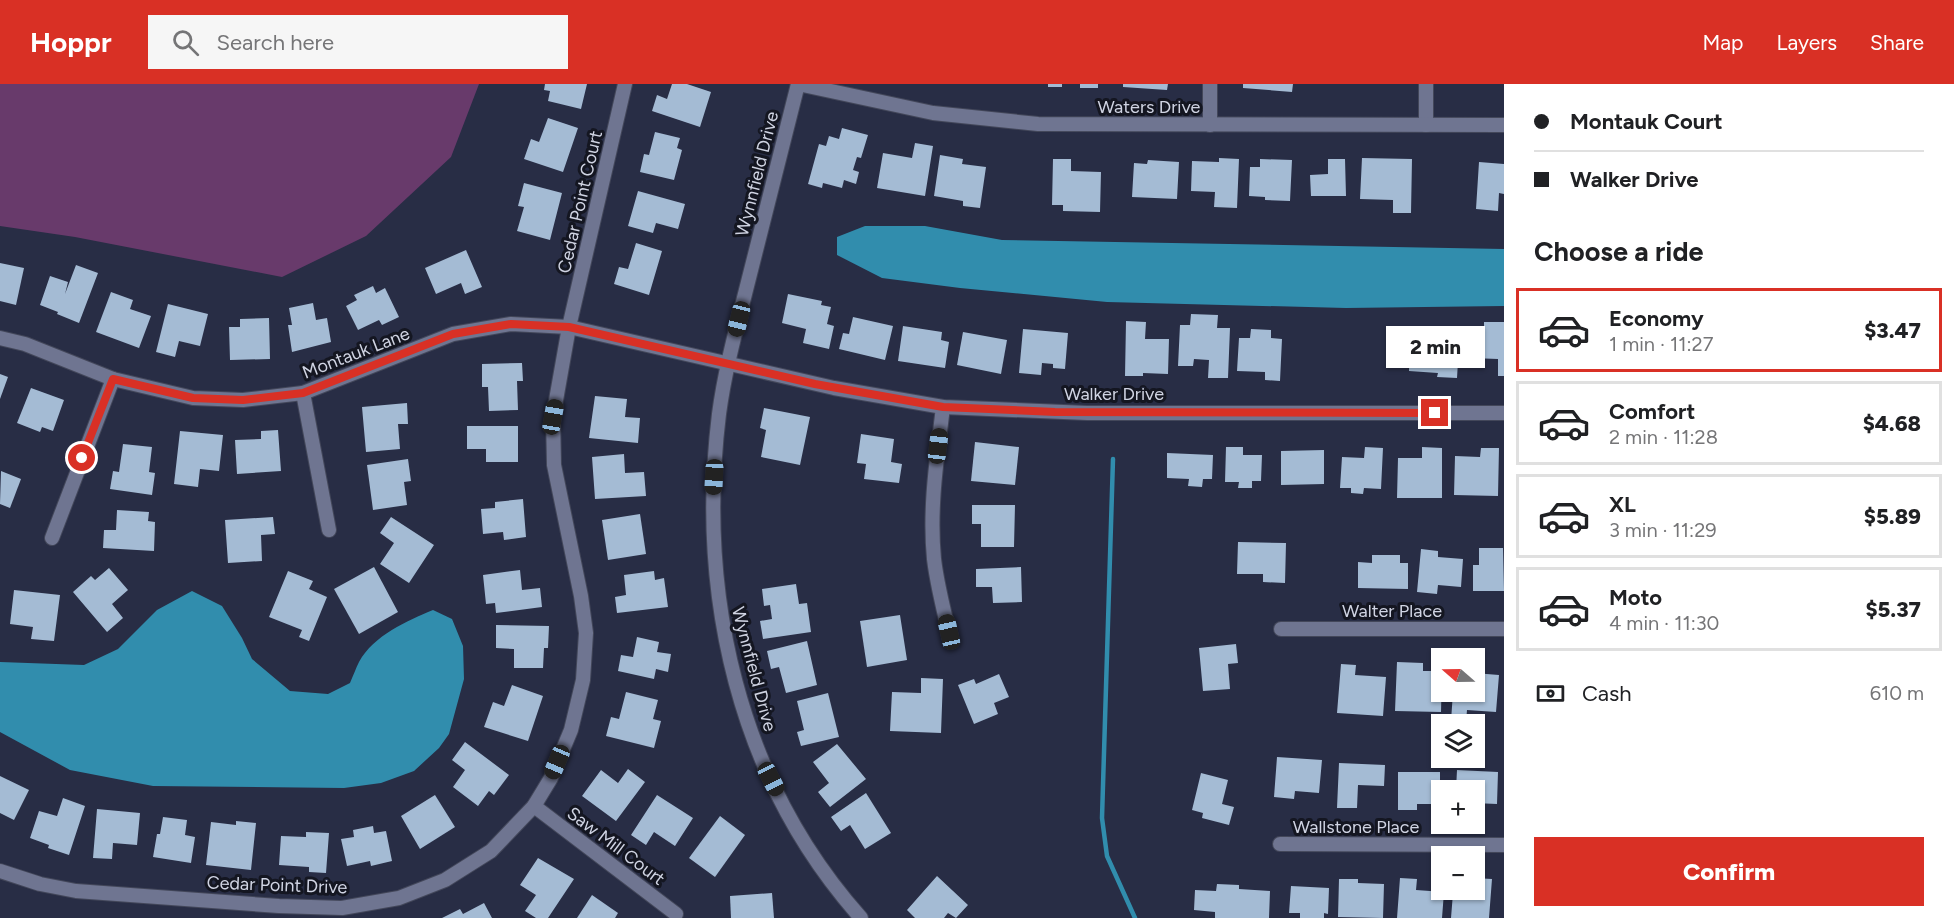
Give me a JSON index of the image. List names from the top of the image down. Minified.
{"streets":{"street":["Waters Drive","Wynnfield Drive","Cedar Point Court","Montauk Lane","Walker Drive","Walter Place","Wallstone Place","Saw Mill Court","Cedar Point Drive"]},"crossings":[["Waters Drive","Wynnfield Drive"],["Wynnfield Drive","Montauk Lane"],["Wynnfield Drive","Walker Drive"],["Cedar Point Court","Montauk Lane"],["Cedar Point Court","Cedar Point Drive"],["Montauk Lane","Walker Drive"],["Montauk Lane","Cedar Point Drive"],["Saw Mill Court","Cedar Point Drive"]],"north":"left","page":{"header":"Hoppr","search":"Search here","nav":["Map","Layers","Share"],"banner":["Montauk Court","Walker Drive"],"heading":"Choose a ride","list":[{"name":"Economy","note":"1 min · 11:27","value":"$3.47"},{"name":"Comfort","note":"2 min · 11:28","value":"$4.68"},{"name":"XL","note":"3 min · 11:29","value":"$5.89"},{"name":"Moto","note":"4 min · 11:30","value":"$5.37"}],"bubble":"2 min","map_buttons":["+","−"],"pay":["Cash","610 m"],"buttons":"Confirm"}}
